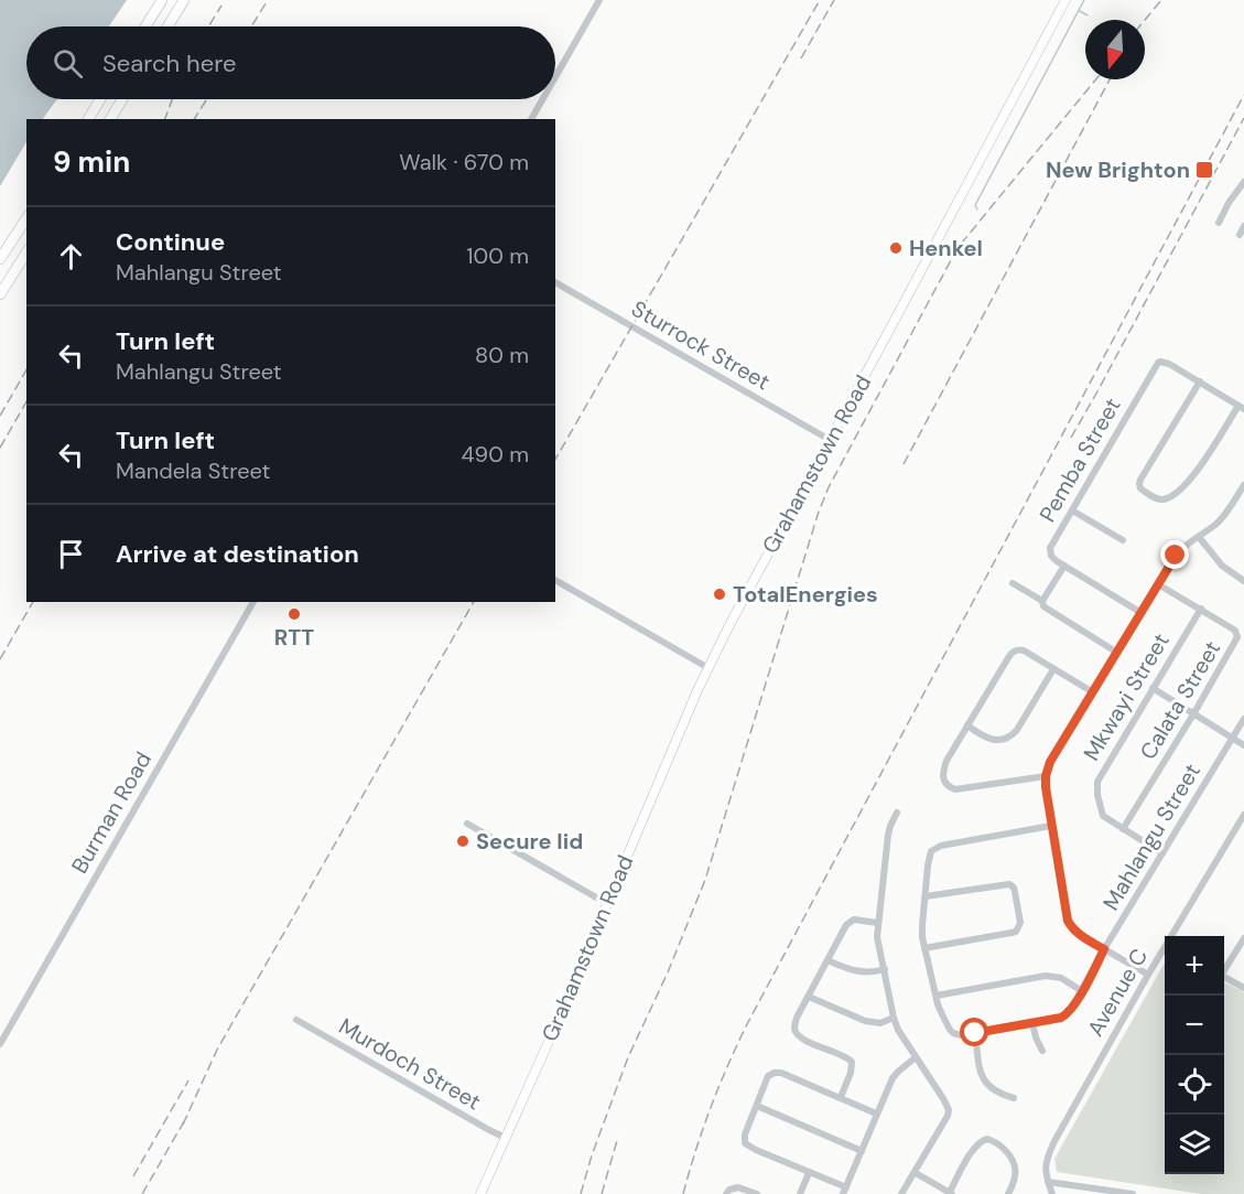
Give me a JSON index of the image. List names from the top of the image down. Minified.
{"streets":{"main road":["Grahamstown Road"],"street":["Sturrock Street","Pemba Street","Mkwayi Street","Calata Street","Burman Road","Mahlangu Street","Avenue C","Murdoch Street"]},"crossings":[["Sturrock Street","Grahamstown Road"],["Grahamstown Road","Murdoch Street"],["Mkwayi Street","Calata Street"],["Mkwayi Street","Mahlangu Street"]],"places":{"transit":["New Brighton"],"other":["Henkel","TotalEnergies","RTT","Secure lid"]},"north":"bottom","page":{"search":"Search here","heading":["9 min","Walk · 670 m"],"list":[["Continue","Mahlangu Street","100 m"],["Turn left","Mahlangu Street","80 m"],["Turn left","Mandela Street","490 m"],"Arrive at destination"],"map_buttons":["+","−"]}}
